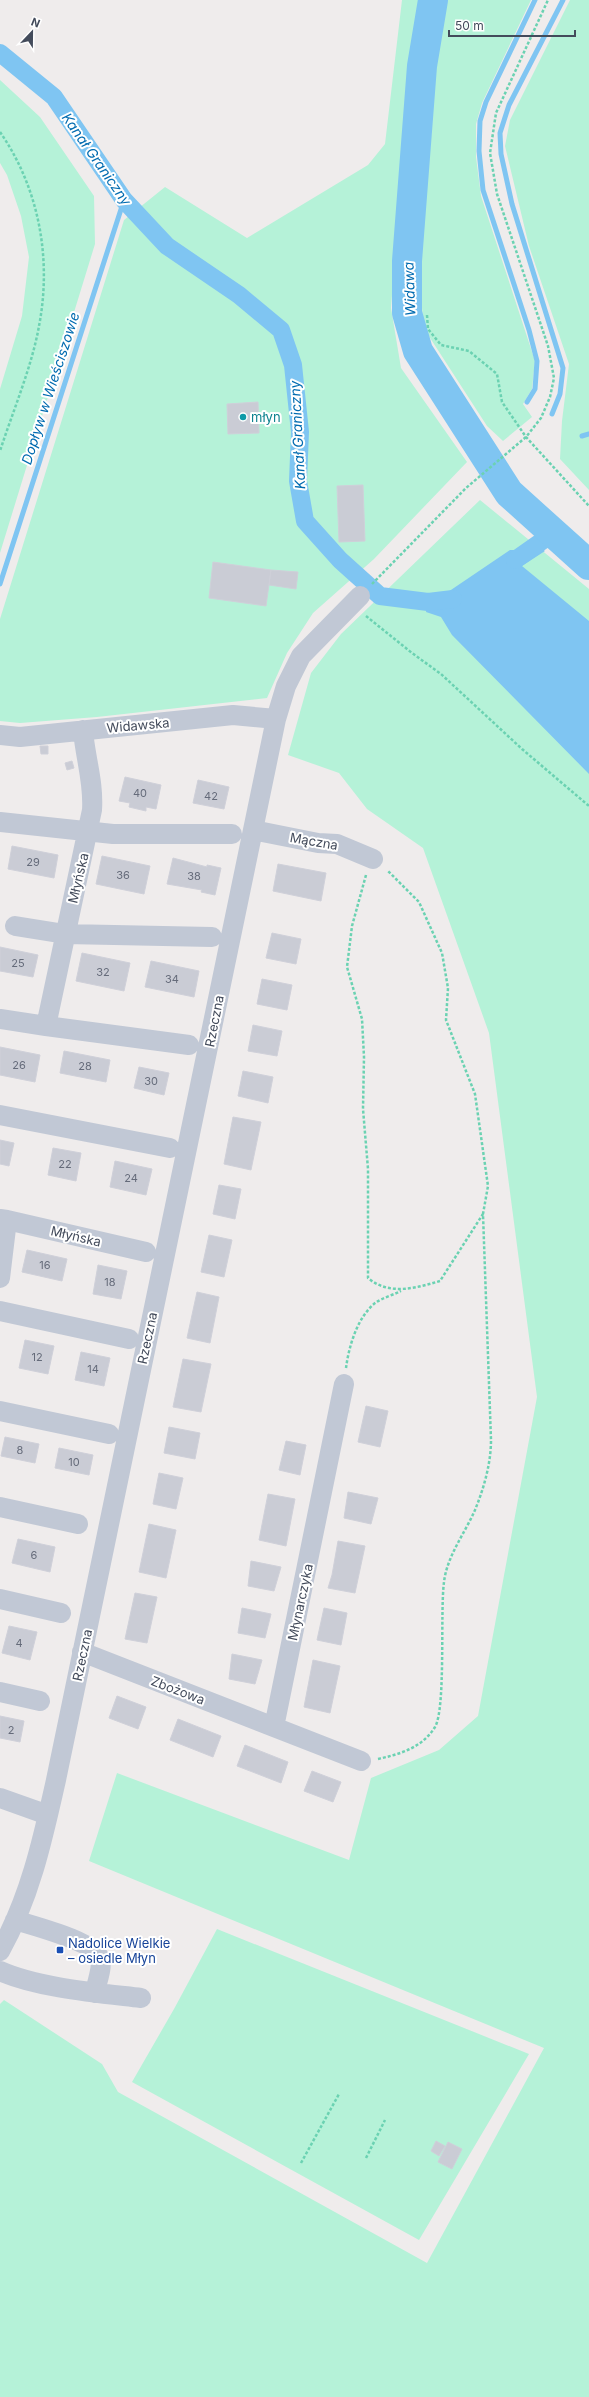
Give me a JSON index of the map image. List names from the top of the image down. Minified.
{"streets":{"street":["Widawska","Mączna","Młyńska","Rzeczna","Młynarczyka","Zbożowa"]},"crossings":[["Widawska","Młyńska"],["Widawska","Rzeczna"],["Mączna","Rzeczna"],["Rzeczna","Zbożowa"],["Młynarczyka","Zbożowa"]],"water":["Kanał Graniczny","Widawa","Dopływ w Wieściszowie"],"places":{"other":["młyn"],"transit":["Nadolice Wielkie – osiedle Młyn"]},"house_numbers":["40","42","29","36","38","25","32","34","26","28","30","22","24","16","18","12","14","8","10","6","4","2"],"scale_bar":"50 m","north":"top"}
